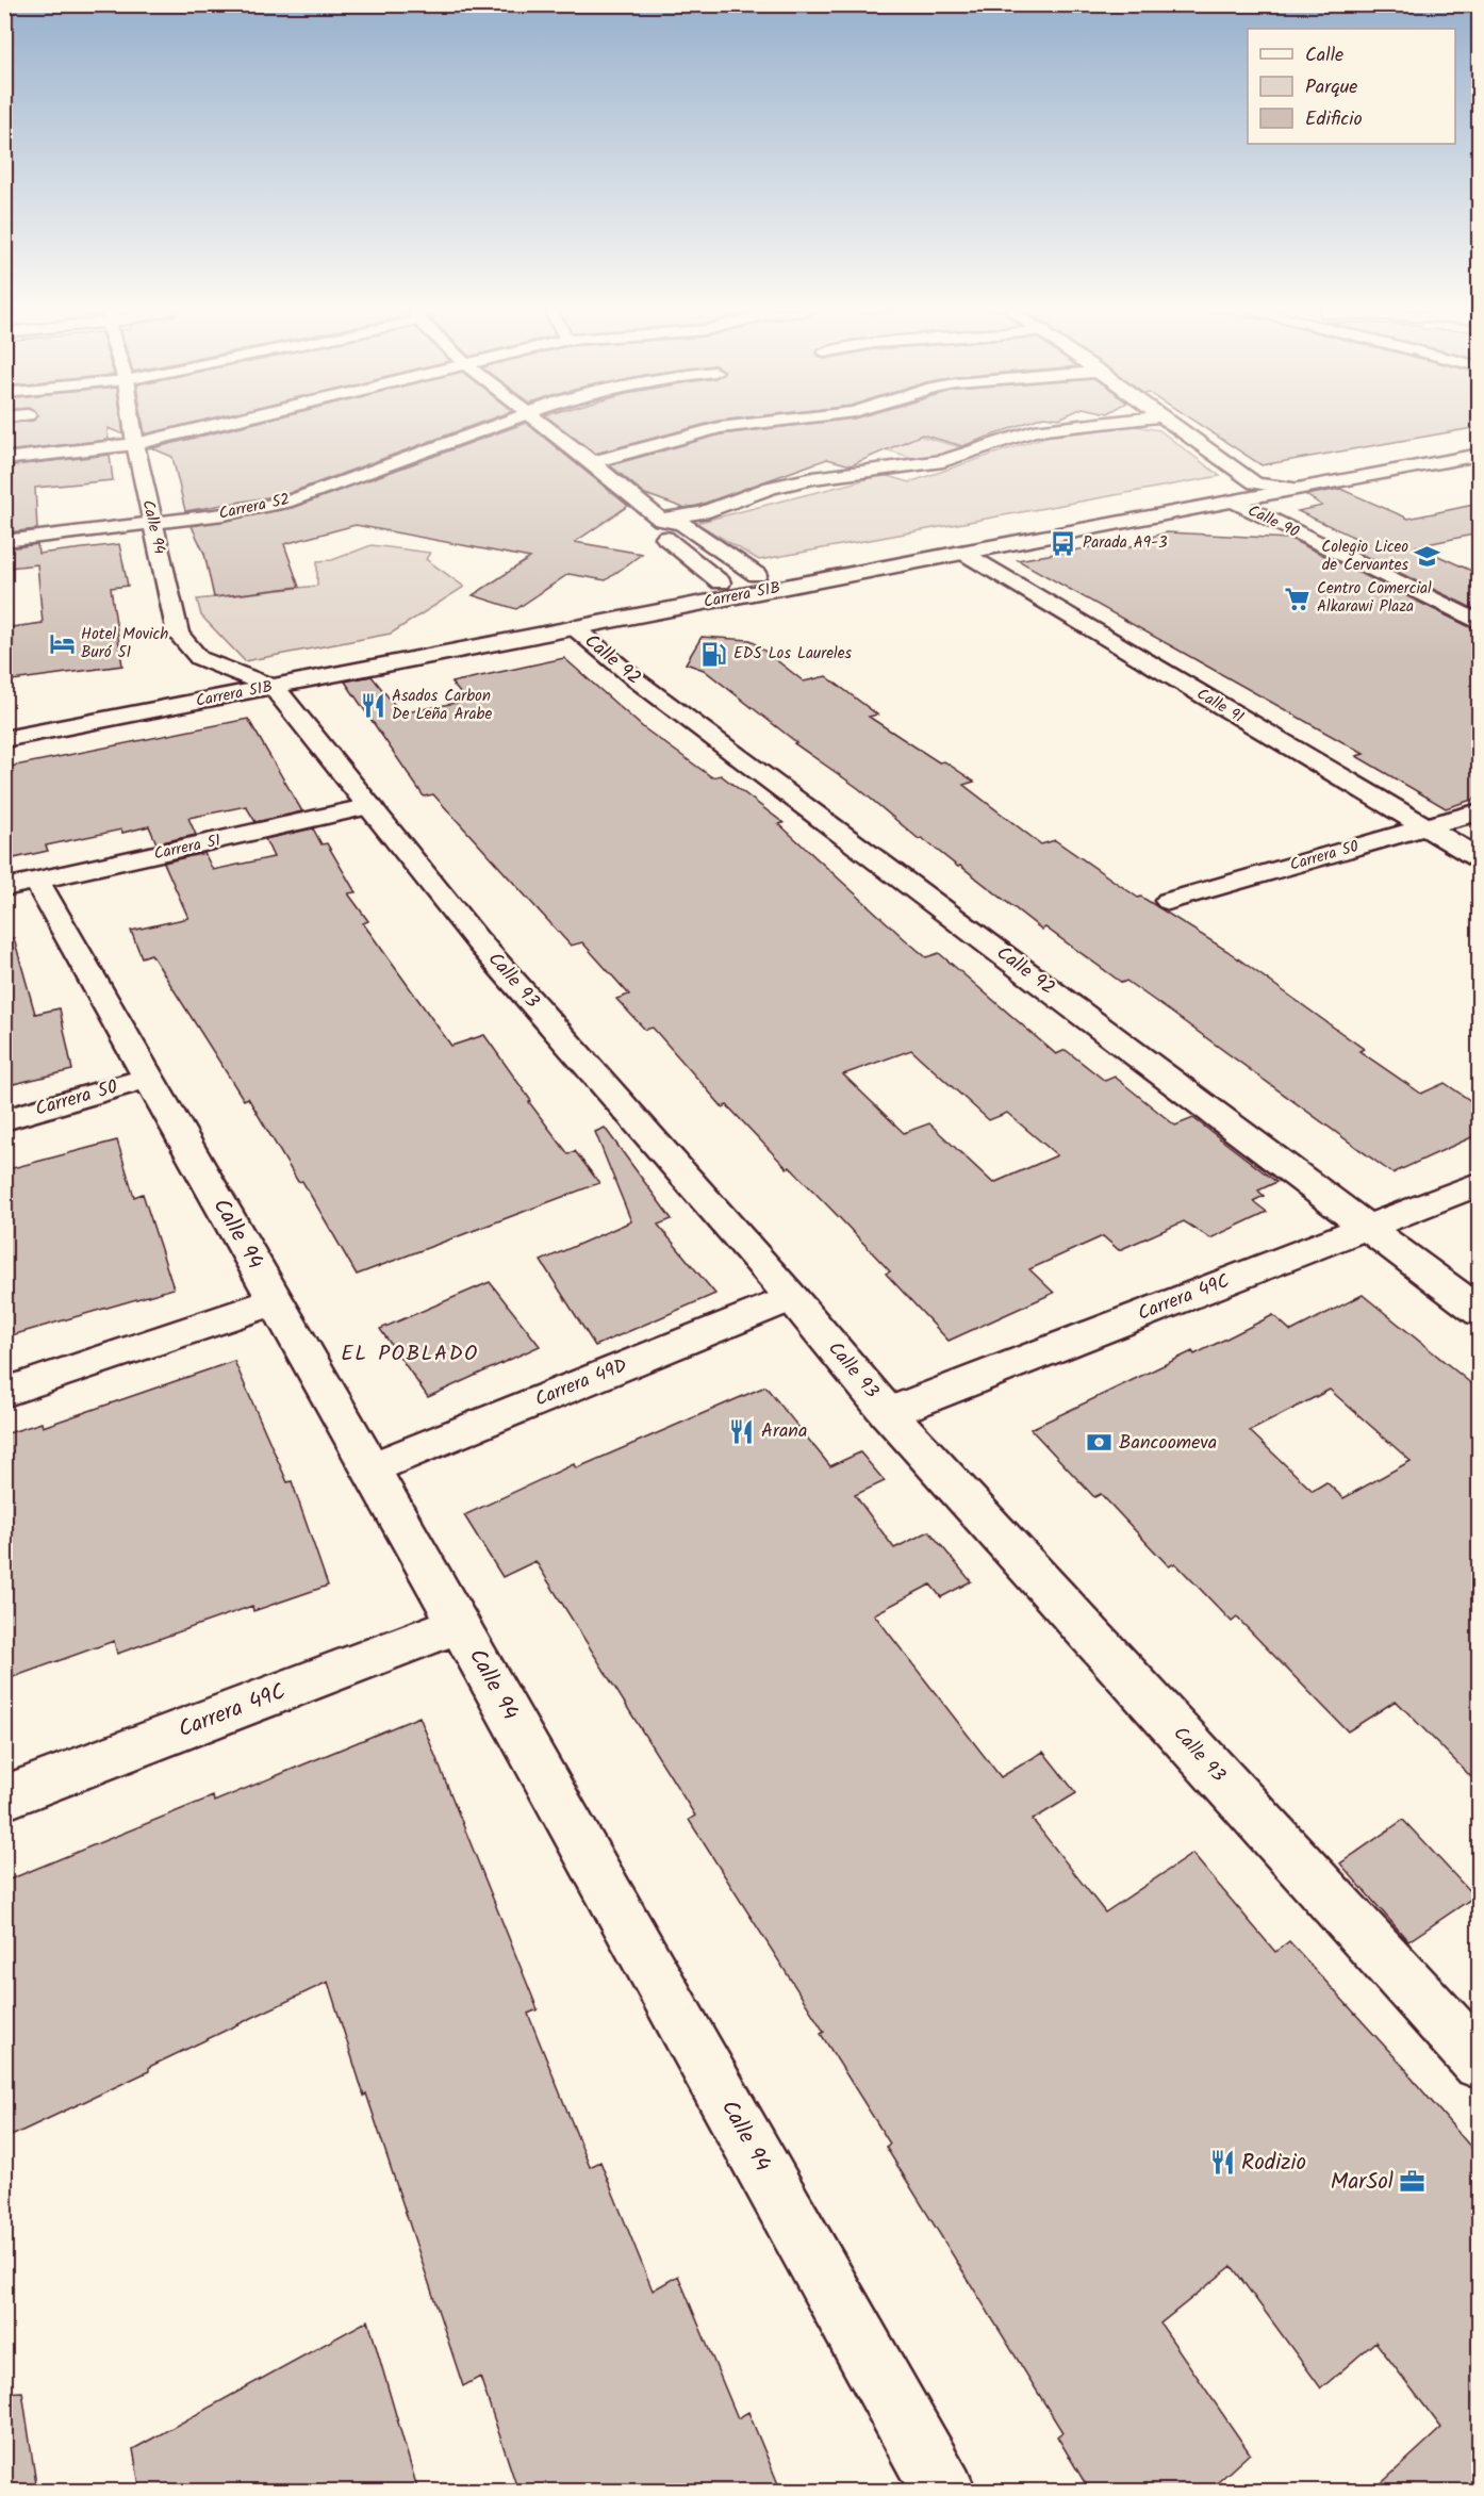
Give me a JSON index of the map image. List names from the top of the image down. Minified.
{"streets":{"street":["Carrera 52","Calle 90","Calle 94","Carrera 51B","Calle 92","Calle 91","Carrera 51","Carrera 50","Calle 93","Carrera 49C","Carrera 49D"]},"crossings":[["Carrera 52","Calle 94"],["Calle 90","Carrera 51B"],["Calle 94","Carrera 51B"],["Calle 94","Carrera 51"],["Calle 94","Carrera 50"],["Calle 94","Carrera 49C"],["Calle 94","Carrera 49D"],["Carrera 51B","Calle 92"],["Carrera 51B","Calle 91"],["Carrera 51B","Calle 93"],["Calle 92","Carrera 49C"],["Calle 91","Carrera 50"],["Carrera 51","Calle 93"],["Calle 93","Carrera 49C"],["Calle 93","Carrera 49D"]],"districts":["EL POBLADO"],"places":{"bus stop":["Parada A9-3"],"school or university":["Colegio Liceo de Cervantes"],"supermarket":["Centro Comercial Alkarawi Plaza"],"hotel":["Hotel Movich Buró 51"],"fuel station":["EDS Los Laureles"],"restaurant":["Asados Carbon De Leña Arabe","Arana","Rodizio"],"bank":["Bancoomeva"],"office":["MarSol"]},"legend":["Calle","Parque","Edificio"]}
